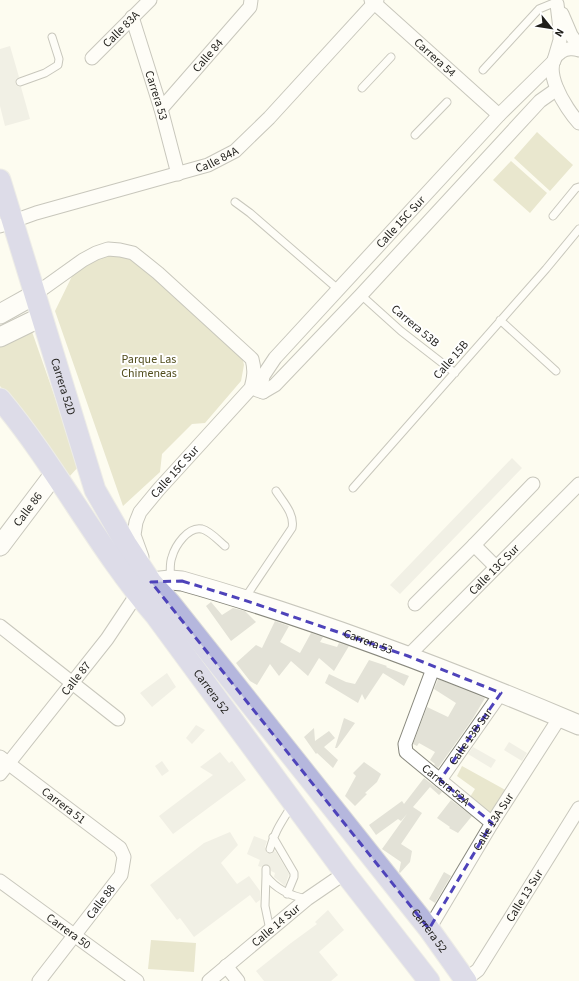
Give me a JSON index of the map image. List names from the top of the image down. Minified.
{"streets":{"main road":["Carrera 52D","Carrera 52"],"street":["Calle 83A","Calle 84","Carrera 54","Carrera 53","Calle 84A","Calle 15C Sur","Calle 86","Calle 13C Sur","Calle 87","Calle 13B Sur","Carrera 52A","Carrera 51","Calle 13A Sur","Calle 13 Sur","Calle 88","Calle 14 Sur","Carrera 50"],"lane":["Carrera 53B","Calle 15B"]},"crossings":[["Calle 83A","Carrera 53"],["Calle 84","Carrera 53"],["Carrera 54","Calle 84A"],["Carrera 54","Calle 15C Sur"],["Carrera 53","Calle 84A"],["Carrera 53","Calle 15C Sur"],["Carrera 53","Carrera 52D"],["Carrera 53","Calle 13C Sur"],["Carrera 53","Calle 87"],["Carrera 53","Carrera 52"],["Carrera 53","Calle 13B Sur"],["Carrera 53","Carrera 52A"],["Carrera 53","Calle 13A Sur"],["Calle 84A","Carrera 52D"],["Calle 15C Sur","Carrera 53B"],["Calle 15C Sur","Carrera 52D"],["Calle 15C Sur","Calle 87"],["Calle 15C Sur","Carrera 52"],["Carrera 53B","Calle 15B"],["Carrera 52D","Calle 87"],["Carrera 52D","Carrera 52"],["Calle 86","Carrera 52"],["Calle 87","Carrera 52"],["Calle 87","Carrera 51"],["Carrera 52","Calle 13A Sur"],["Carrera 52","Calle 13 Sur"],["Carrera 52","Calle 14 Sur"],["Calle 13B Sur","Carrera 52A"],["Carrera 52A","Calle 13A Sur"],["Carrera 51","Calle 88"],["Calle 88","Carrera 50"]],"parks":["Parque Las Chimeneas"],"north":"bottom right"}
